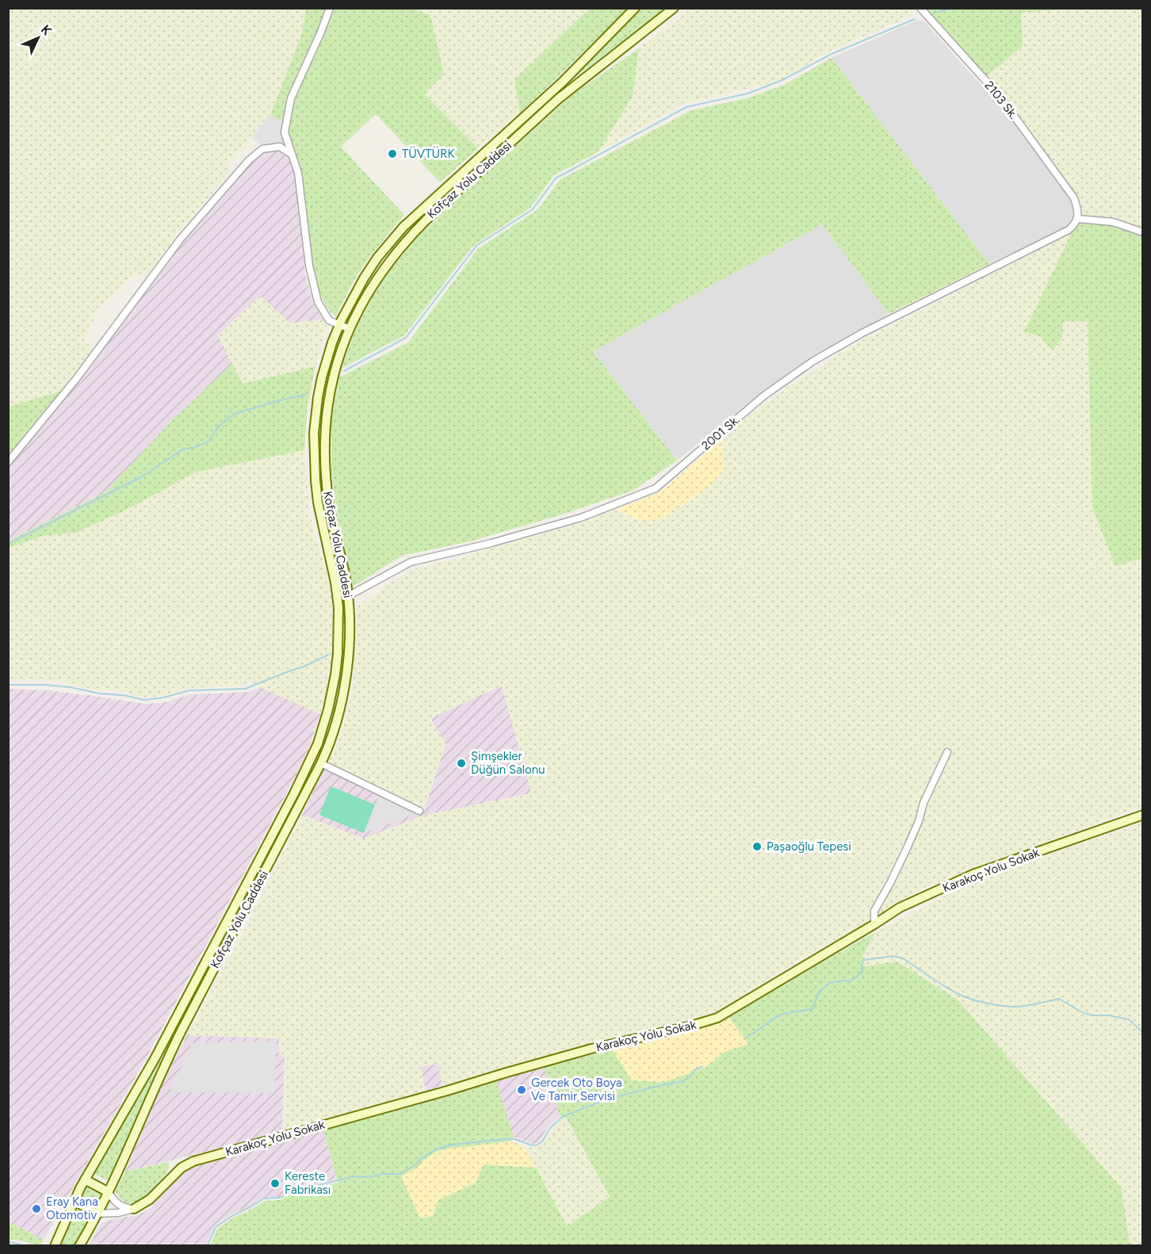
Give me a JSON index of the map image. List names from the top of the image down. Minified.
{"streets":{"main road":["Kofçaz Yolu Caddesi","Karakoç Yolu Sokak"],"street":["2103 Sk.","2001 Sk."]},"crossings":[["2103 Sk.","2001 Sk."],["Kofçaz Yolu Caddesi","2001 Sk."],["Kofçaz Yolu Caddesi","Karakoç Yolu Sokak"]],"places":["TÜVTÜRK","Şimşekler Düğün Salonu","Paşaoğlu Tepesi","Gercek Oto Boya Ve Tamir Servisi","Kereste Fabrikası","Eray Kana Otomotiv"],"north":"top right"}
